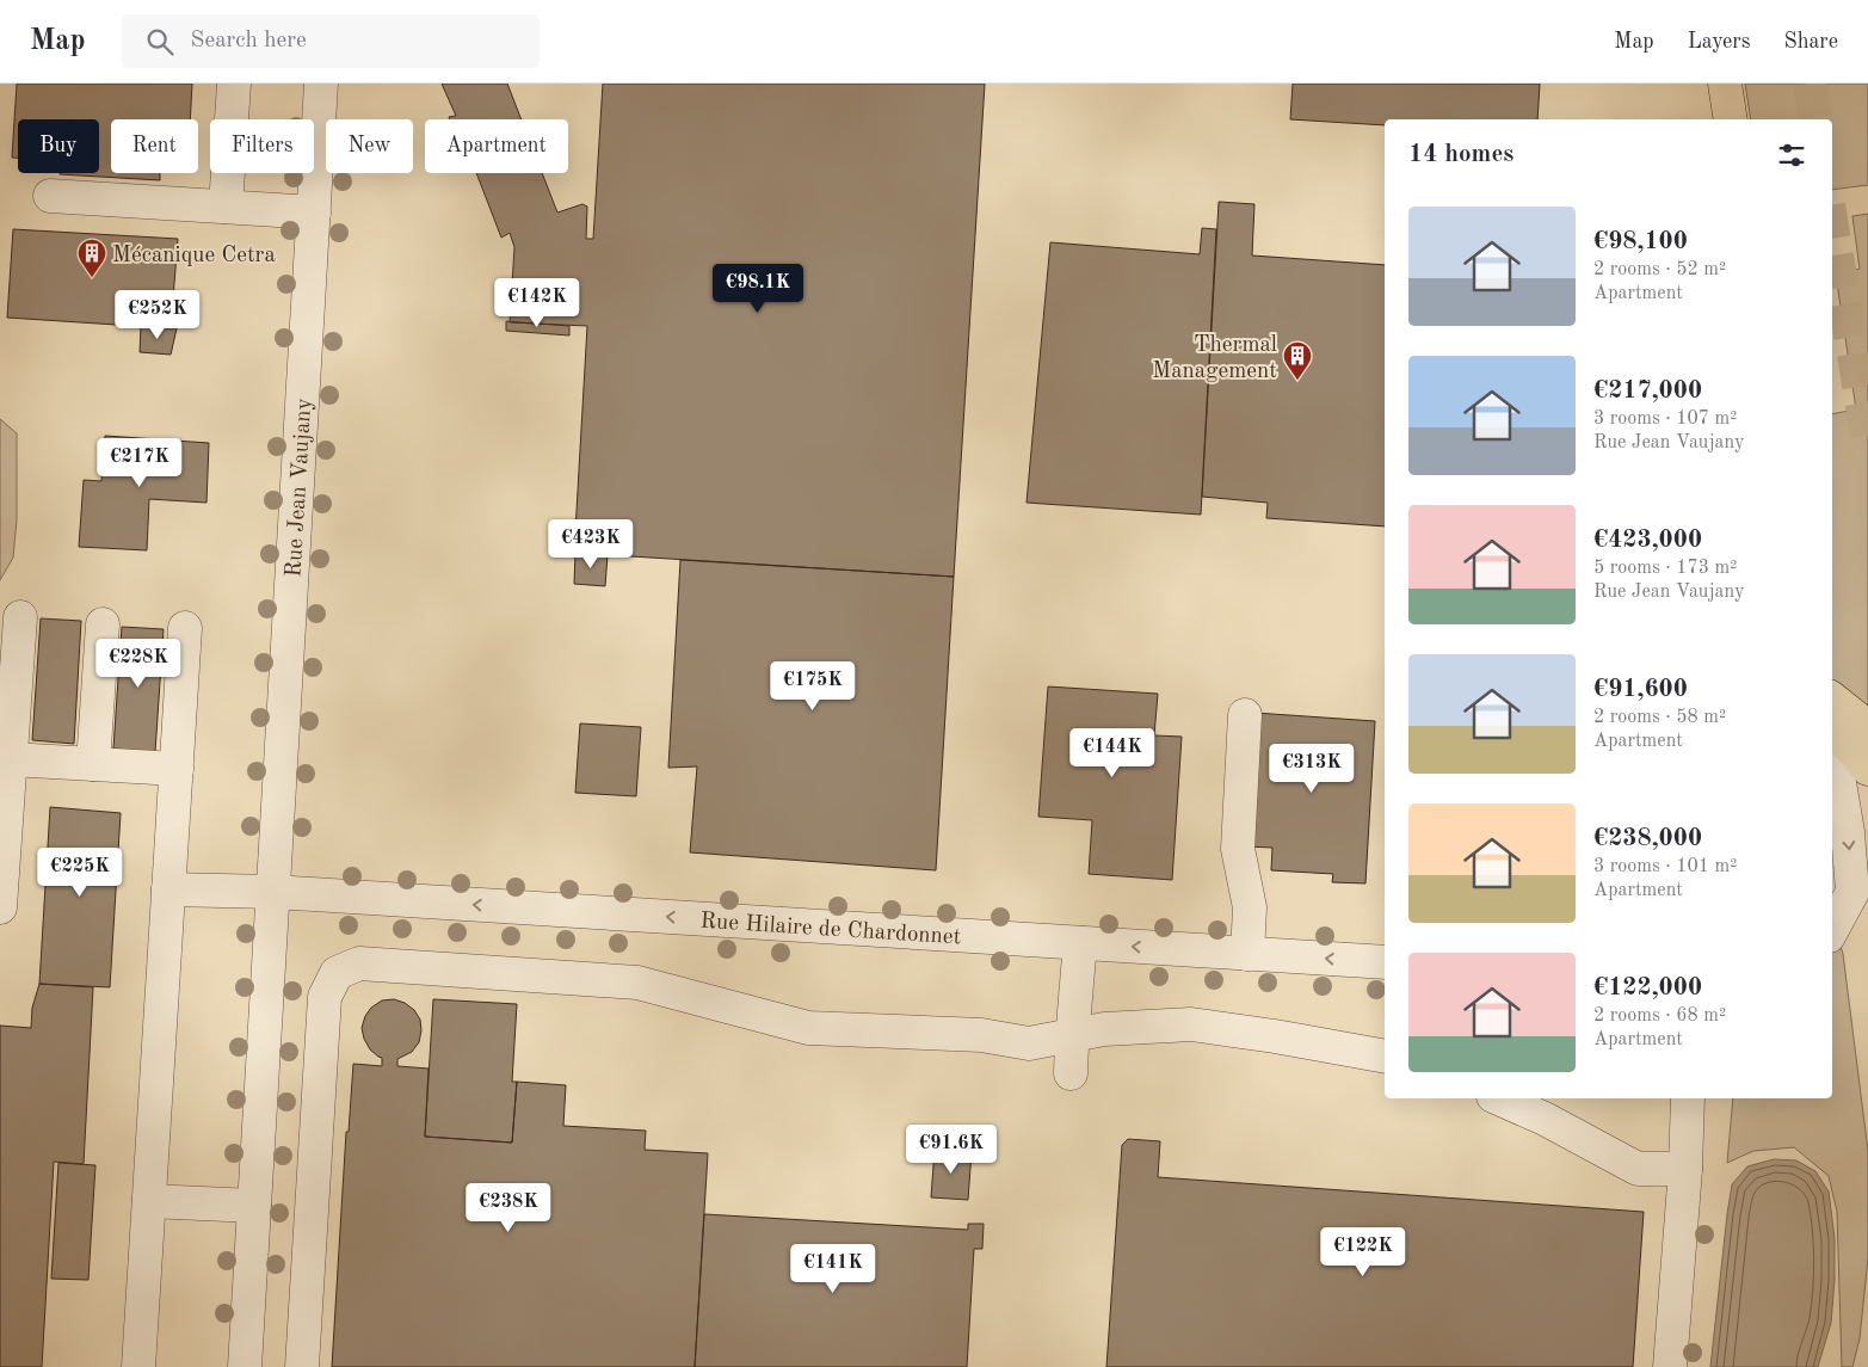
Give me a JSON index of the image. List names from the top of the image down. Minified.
{"streets":{"street":["Rue Jean Vaujany","Rue Hilaire de Chardonnet"]},"crossings":[["Rue Jean Vaujany","Rue Hilaire de Chardonnet"]],"one_way":["Rue Hilaire de Chardonnet"],"places":{"building":["Mécanique Cetra","Thermal Management"]},"page":{"header":"Map","search":"Search here","nav":["Map","Layers","Share"],"chip":["Buy","Rent","Filters","New","Apartment"],"heading":"14 homes","list":[{"name":"€98,100","note":"2 rooms · 52 m² · Apartment"},{"name":"€217,000","note":"3 rooms · 107 m² · Rue Jean Vaujany"},{"name":"€423,000","note":"5 rooms · 173 m² · Rue Jean Vaujany"},{"name":"€91,600","note":"2 rooms · 58 m² · Apartment"},{"name":"€238,000","note":"3 rooms · 101 m² · Apartment"},{"name":"€122,000","note":"2 rooms · 68 m² · Apartment"}],"price":["€98.1K","€142K","€252K","€217K","€423K","€228K","€175K","€144K","€313K","€225K","€91.6K","€238K","€122K","€141K"]}}
